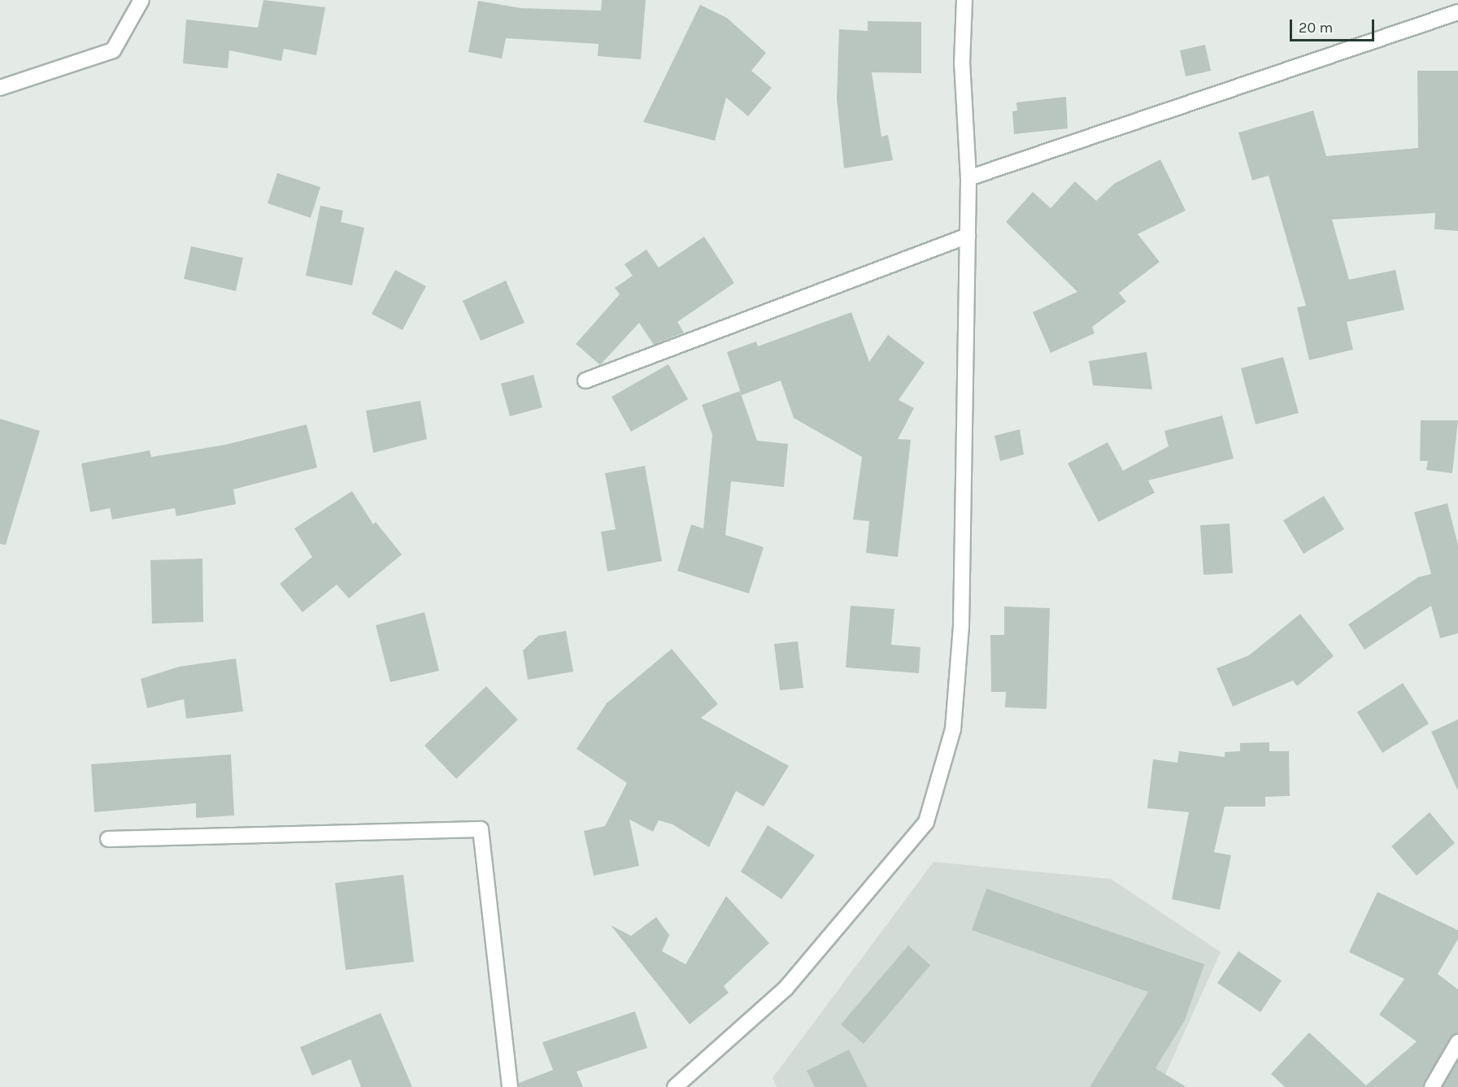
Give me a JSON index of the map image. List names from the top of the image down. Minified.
{"scale_bar":"20 m"}
